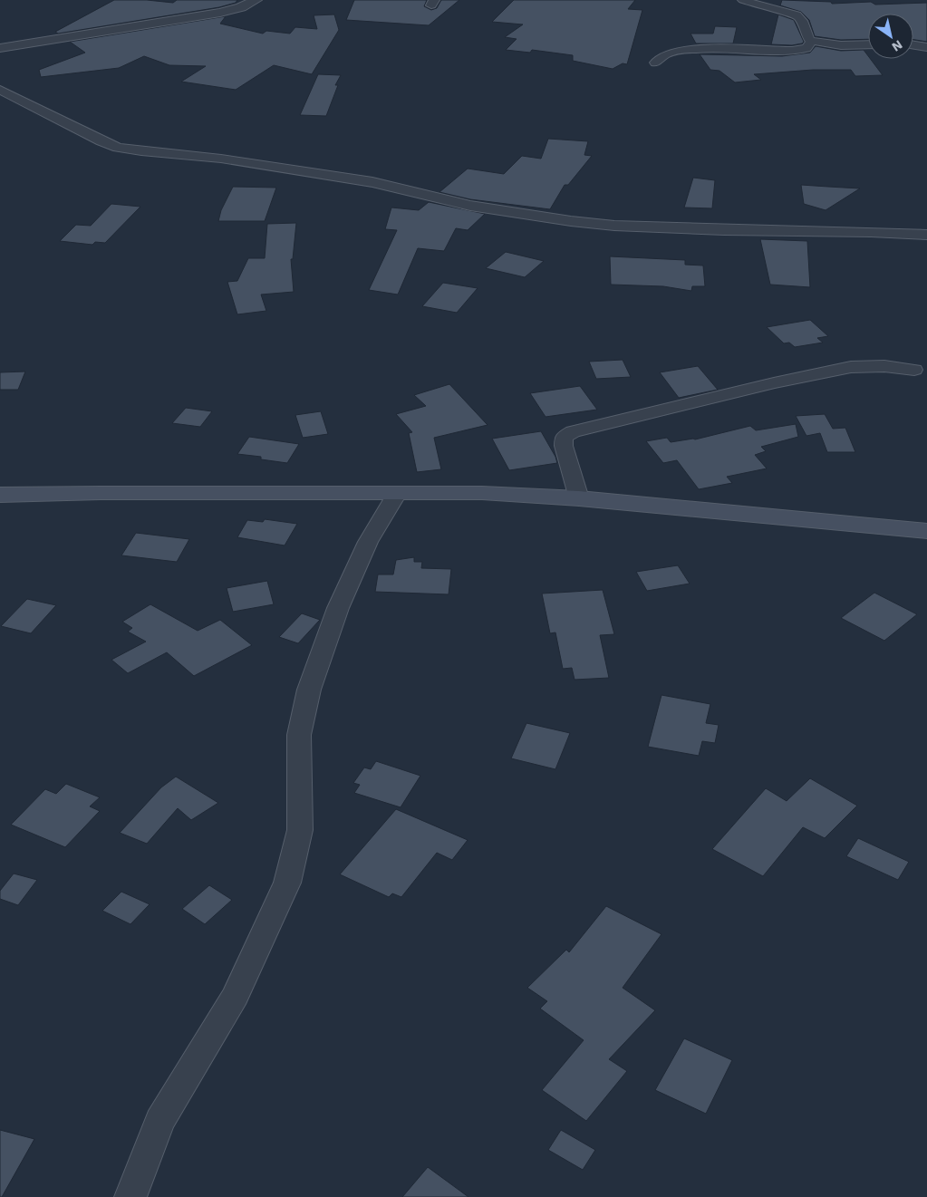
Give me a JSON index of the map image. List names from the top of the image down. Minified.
{"north":"bottom right"}
